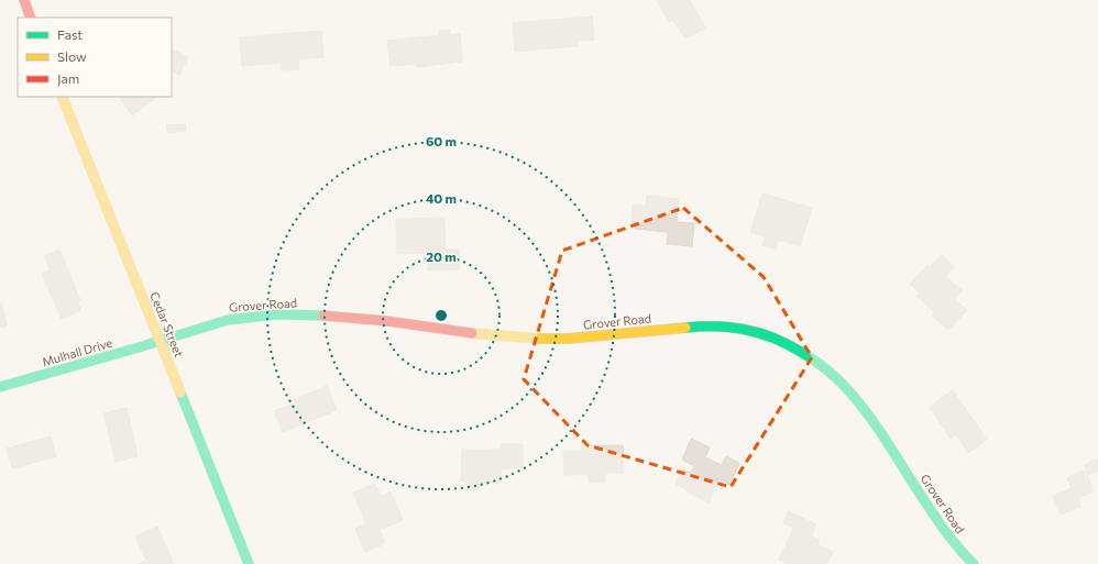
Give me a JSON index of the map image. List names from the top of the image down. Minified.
{"streets":{"street":["Grover Road","Cedar Street","Mulhall Drive"]},"crossings":[["Grover Road","Cedar Street"],["Grover Road","Mulhall Drive"],["Cedar Street","Mulhall Drive"]],"legend":["Fast","Slow","Jam"],"rings":["60 m","40 m","20 m"]}
